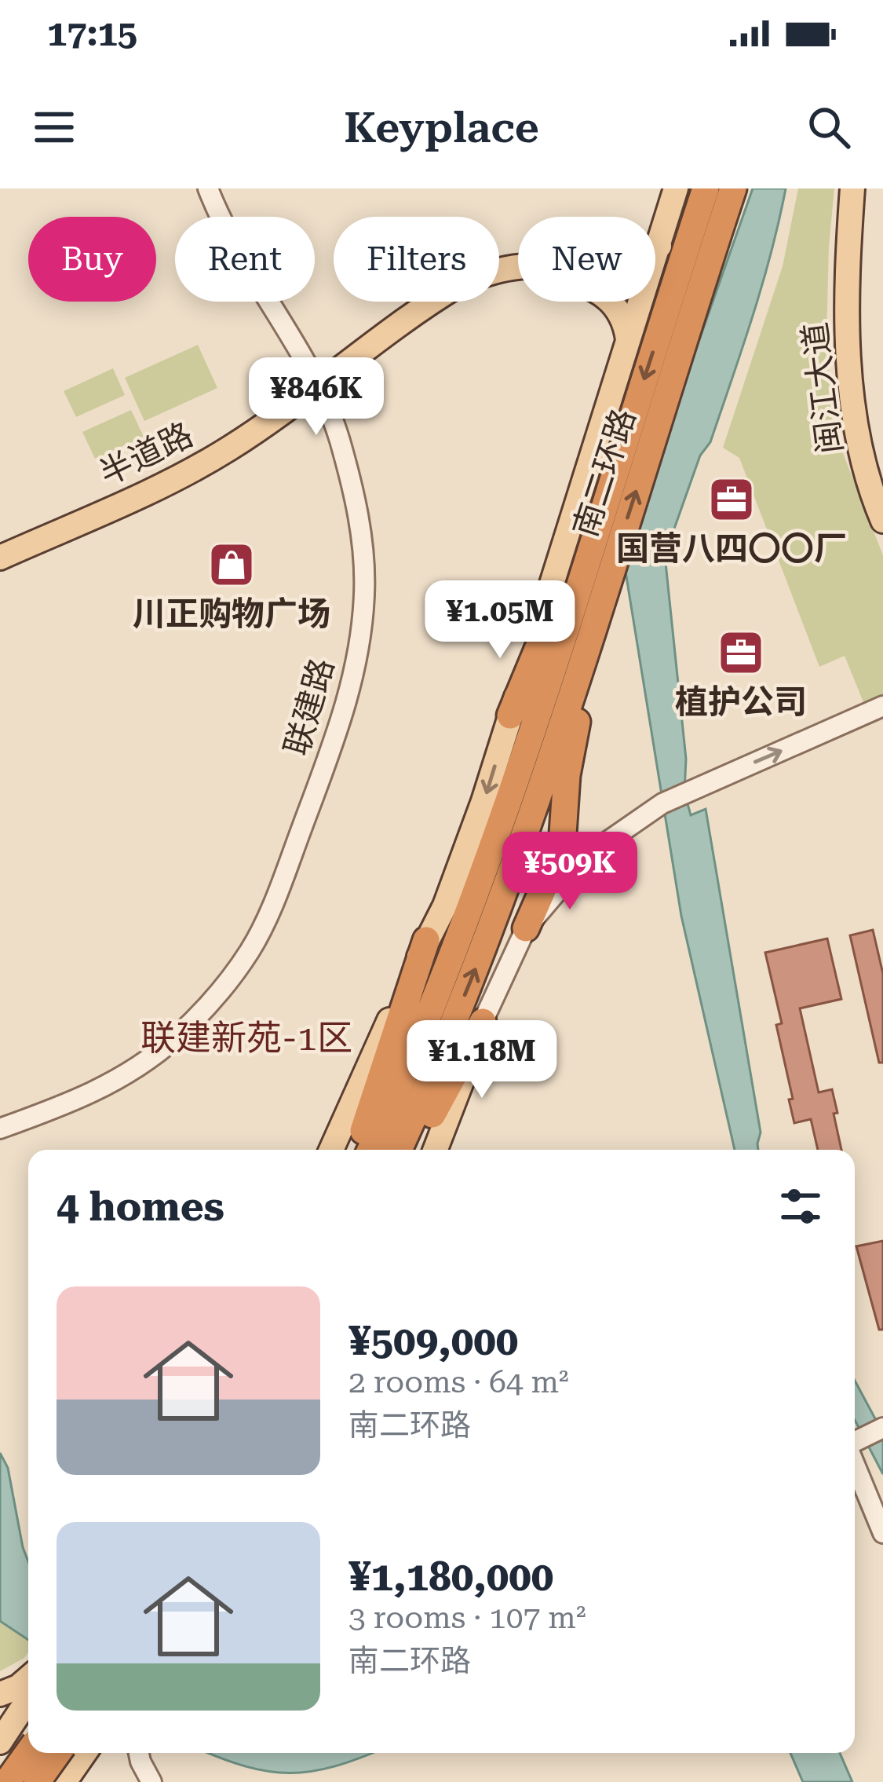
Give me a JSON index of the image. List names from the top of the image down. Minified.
{"streets":{"highway":["南二环路"],"main road":["闽江大道","半道路"],"street":["联建路"]},"crossings":[["半道路","联建路"]],"districts":["联建新苑-1区"],"places":{"office":["国营八四〇〇厂","植护公司"],"shop":["川正购物广场"]},"page":{"status":"17:15","header":"Keyplace","chip":["Buy","Rent","Filters","New"],"price":["¥846K","¥1.05M","¥509K","¥1.18M"],"heading":"4 homes","list":[{"name":"¥509,000","note":"2 rooms · 64 m² · 南二环路"},{"name":"¥1,180,000","note":"3 rooms · 107 m² · 南二环路"}]}}
